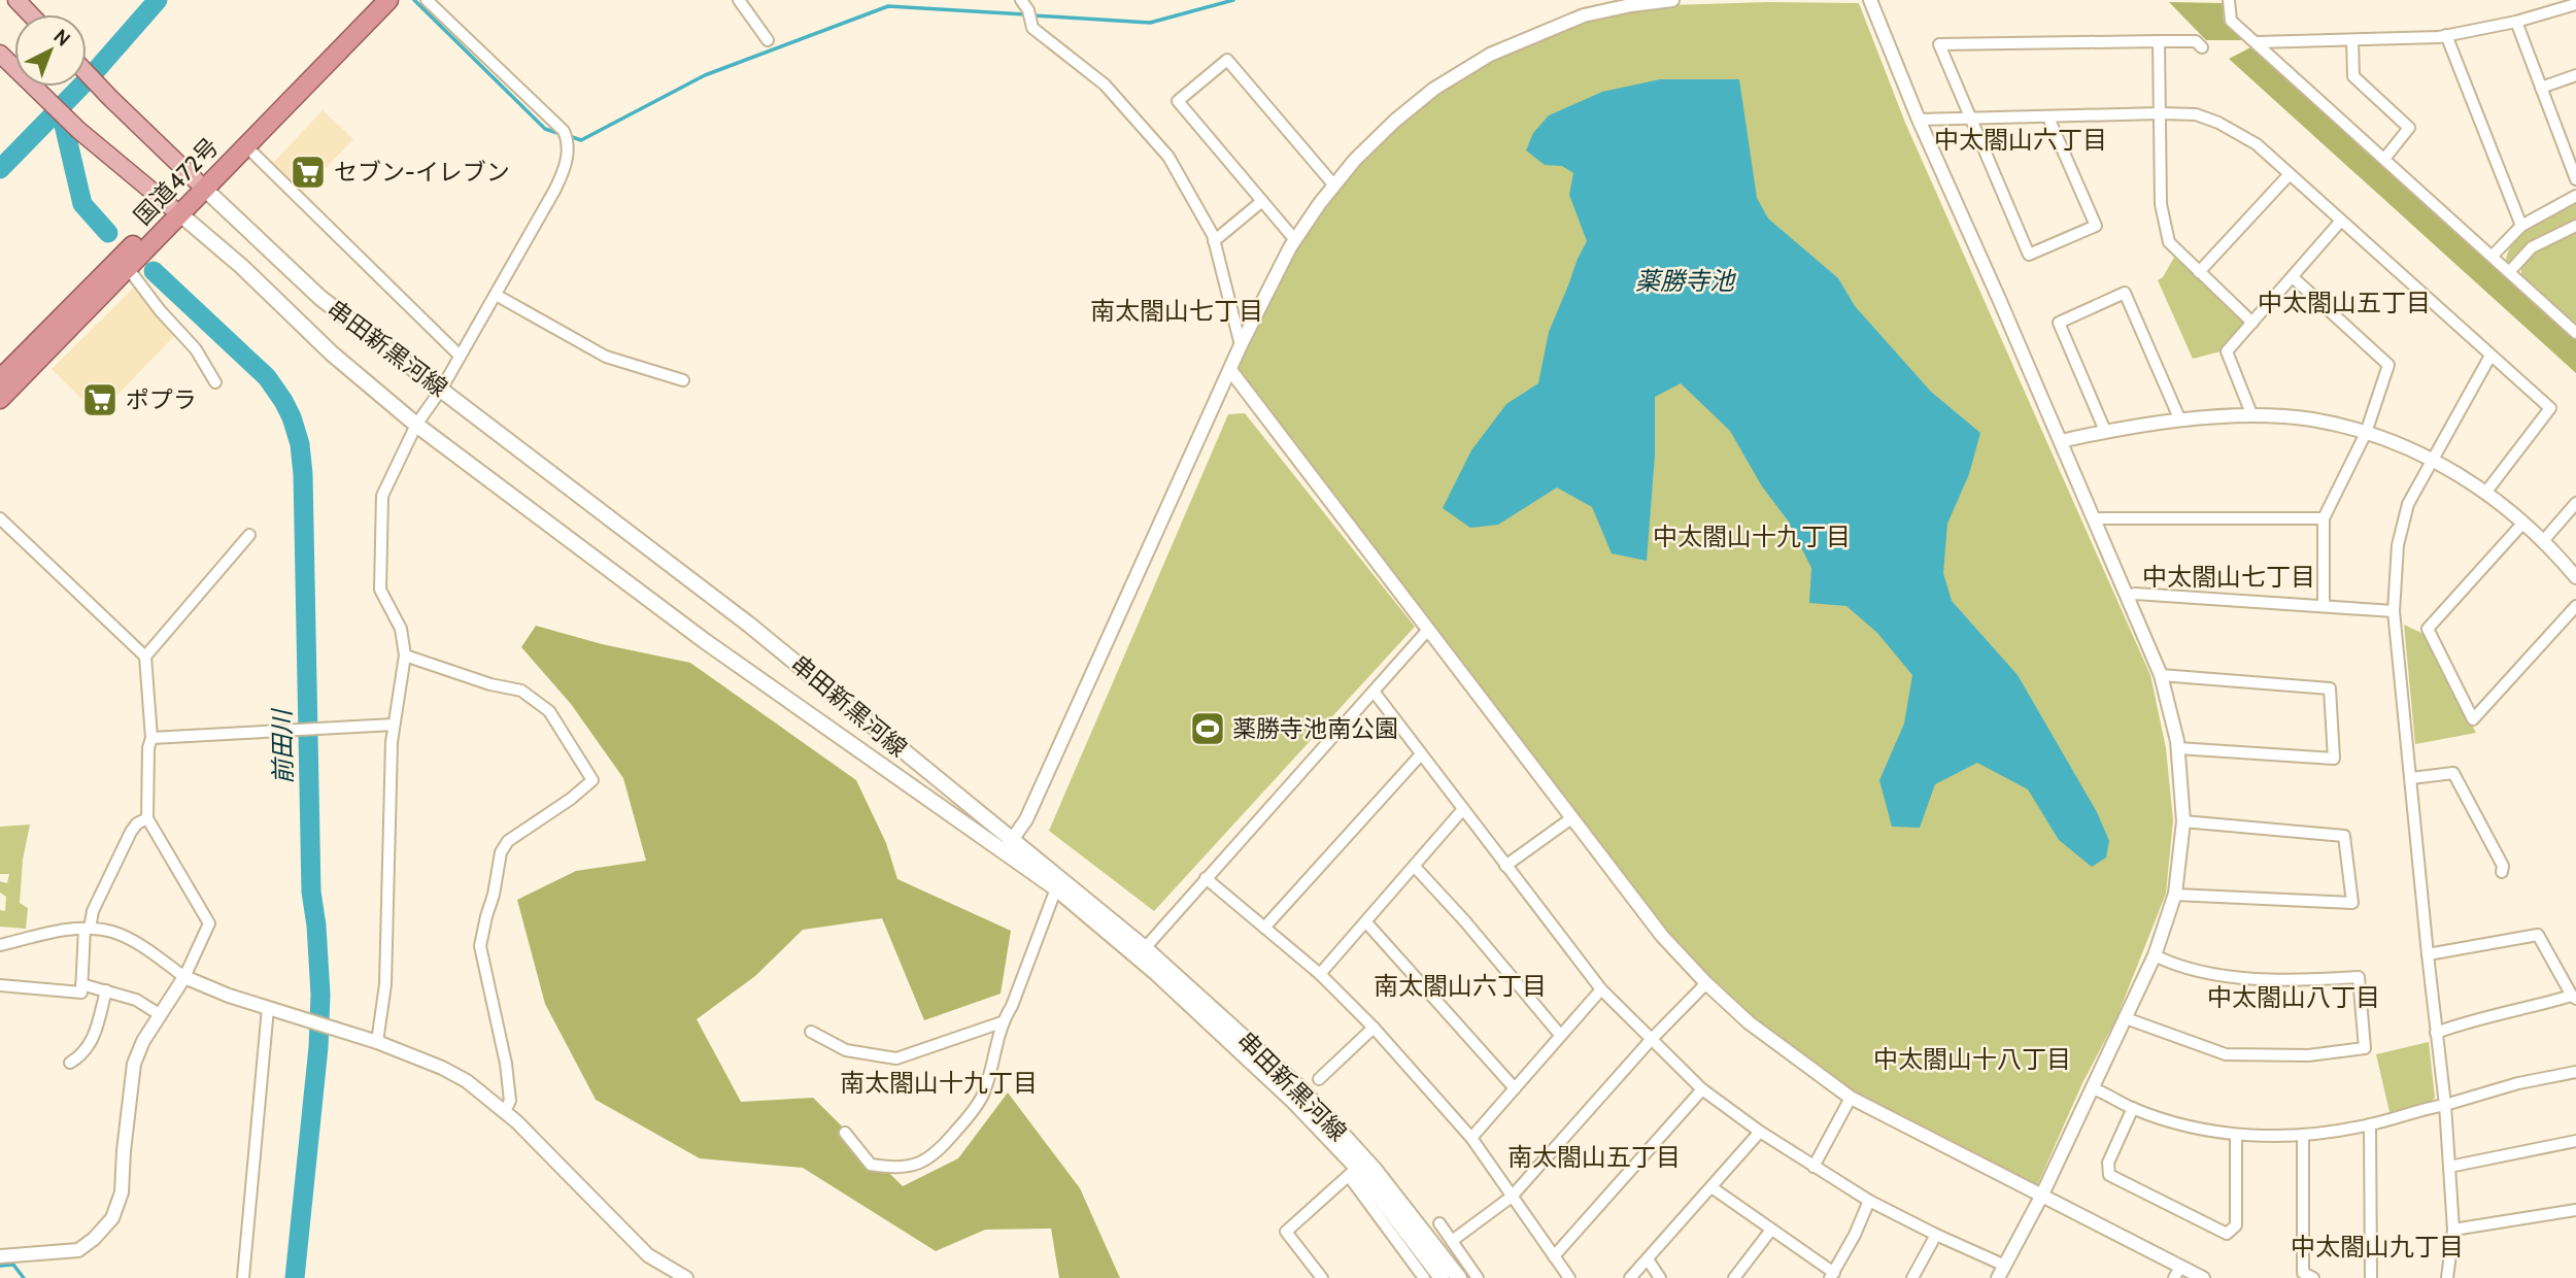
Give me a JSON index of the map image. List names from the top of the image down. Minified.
{"streets":{"highway":["国道472号"],"main road":["串田新黒河線"]},"crossings":[["国道472号","串田新黒河線"]],"districts":["中太閤山六丁目","中太閤山五丁目","南太閤山七丁目","中太閤山十九丁目","中太閤山七丁目","南太閤山六丁目","中太閤山八丁目","中太閤山十八丁目","南太閤山十九丁目","南太閤山五丁目","中太閤山九丁目"],"water":["薬勝寺池","前田川"],"places":{"supermarket":["セブン-イレブン","ポプラ"],"sports":["薬勝寺池南公園"]},"north":"top right"}
